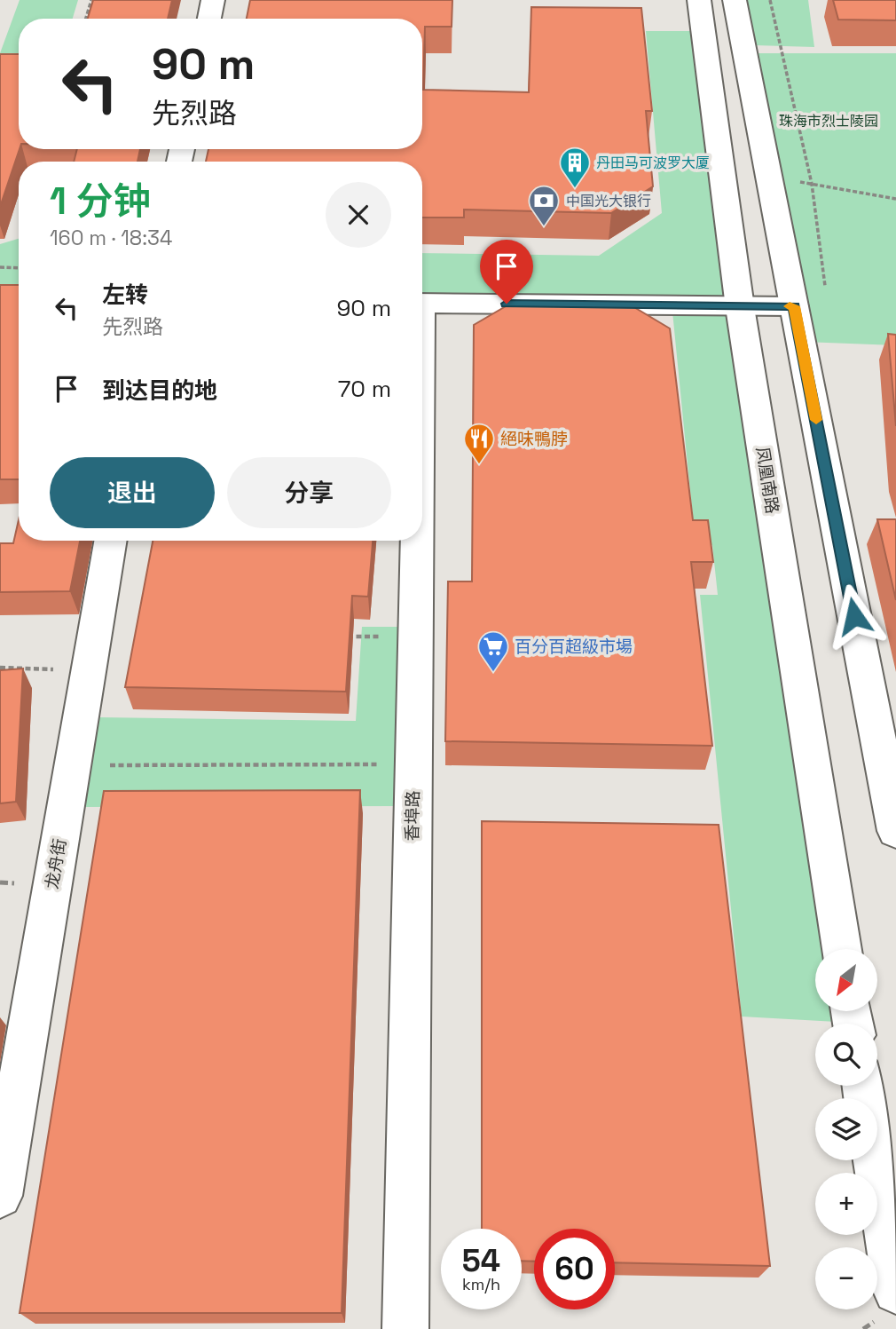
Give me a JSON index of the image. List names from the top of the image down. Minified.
{"streets":{"main road":["凤凰南路","香埠路","龙舟街"]},"parks":["珠海市烈士陵园"],"places":{"building":["丹田马可波罗大厦"],"bank":["中国光大银行"],"restaurant":["絕味鴨脖"],"supermarket":["百分百超級市場"]},"north":"bottom left","page":{"turn":["90 m","先烈路"],"heading":["1 分钟","160 m · 18:34"],"list":[{"name":"左转","note":"先烈路","value":"90 m"},{"name":"到达目的地","value":"70 m"}],"buttons":["退出","分享"],"map_buttons":["+","−"],"speed":"54 km/h","limit":"60"}}
